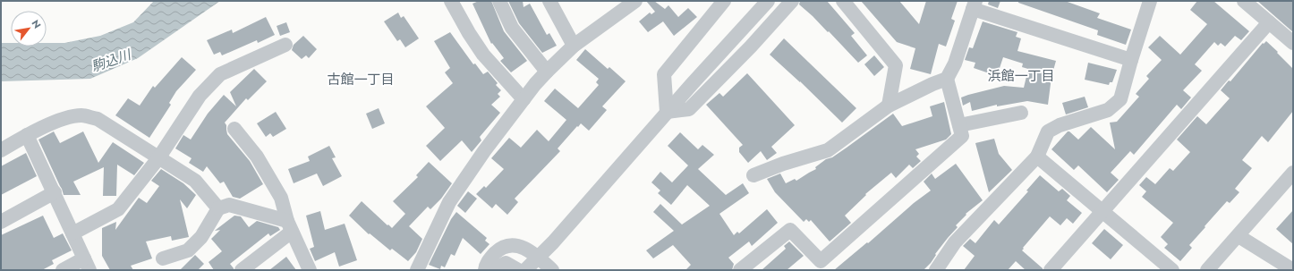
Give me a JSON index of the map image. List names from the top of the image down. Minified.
{"districts":["浜館一丁目","古館一丁目"],"water":["駒込川"],"north":"top right"}
